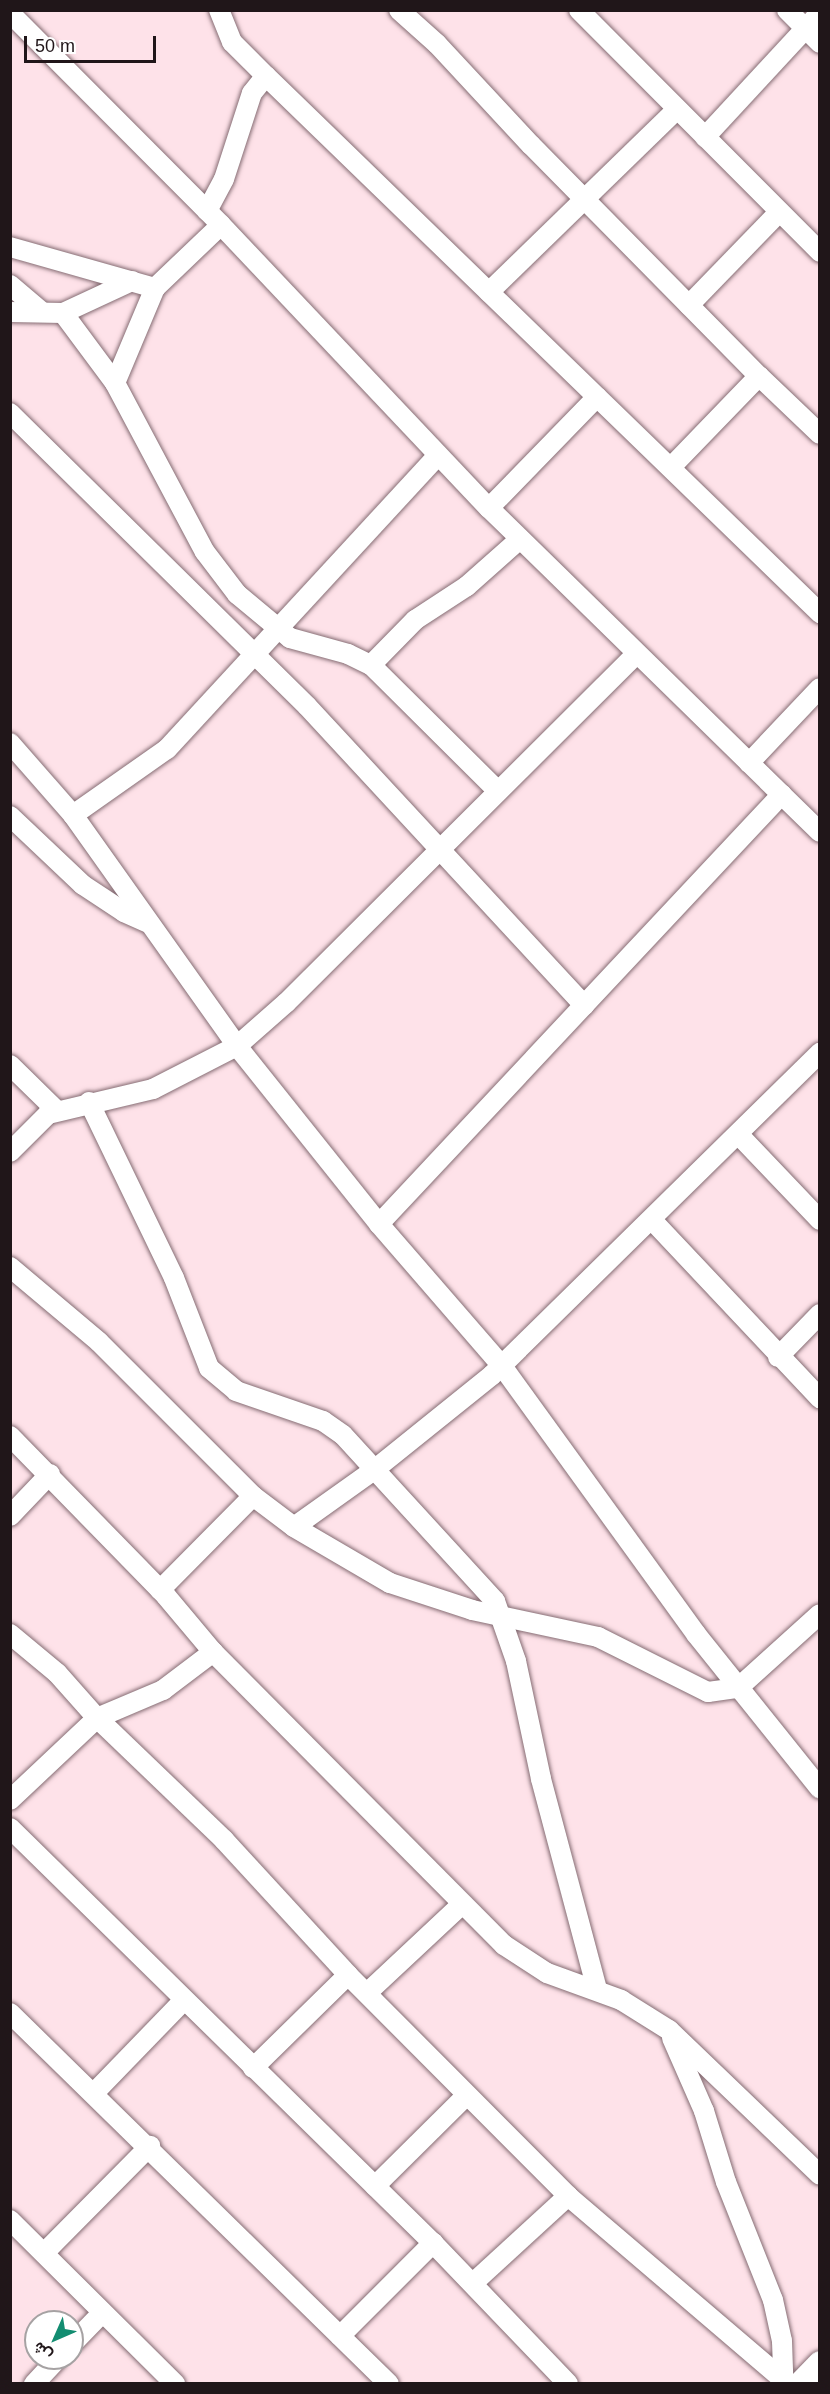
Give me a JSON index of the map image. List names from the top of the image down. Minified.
{"scale_bar":"50 m","north":"bottom left"}
